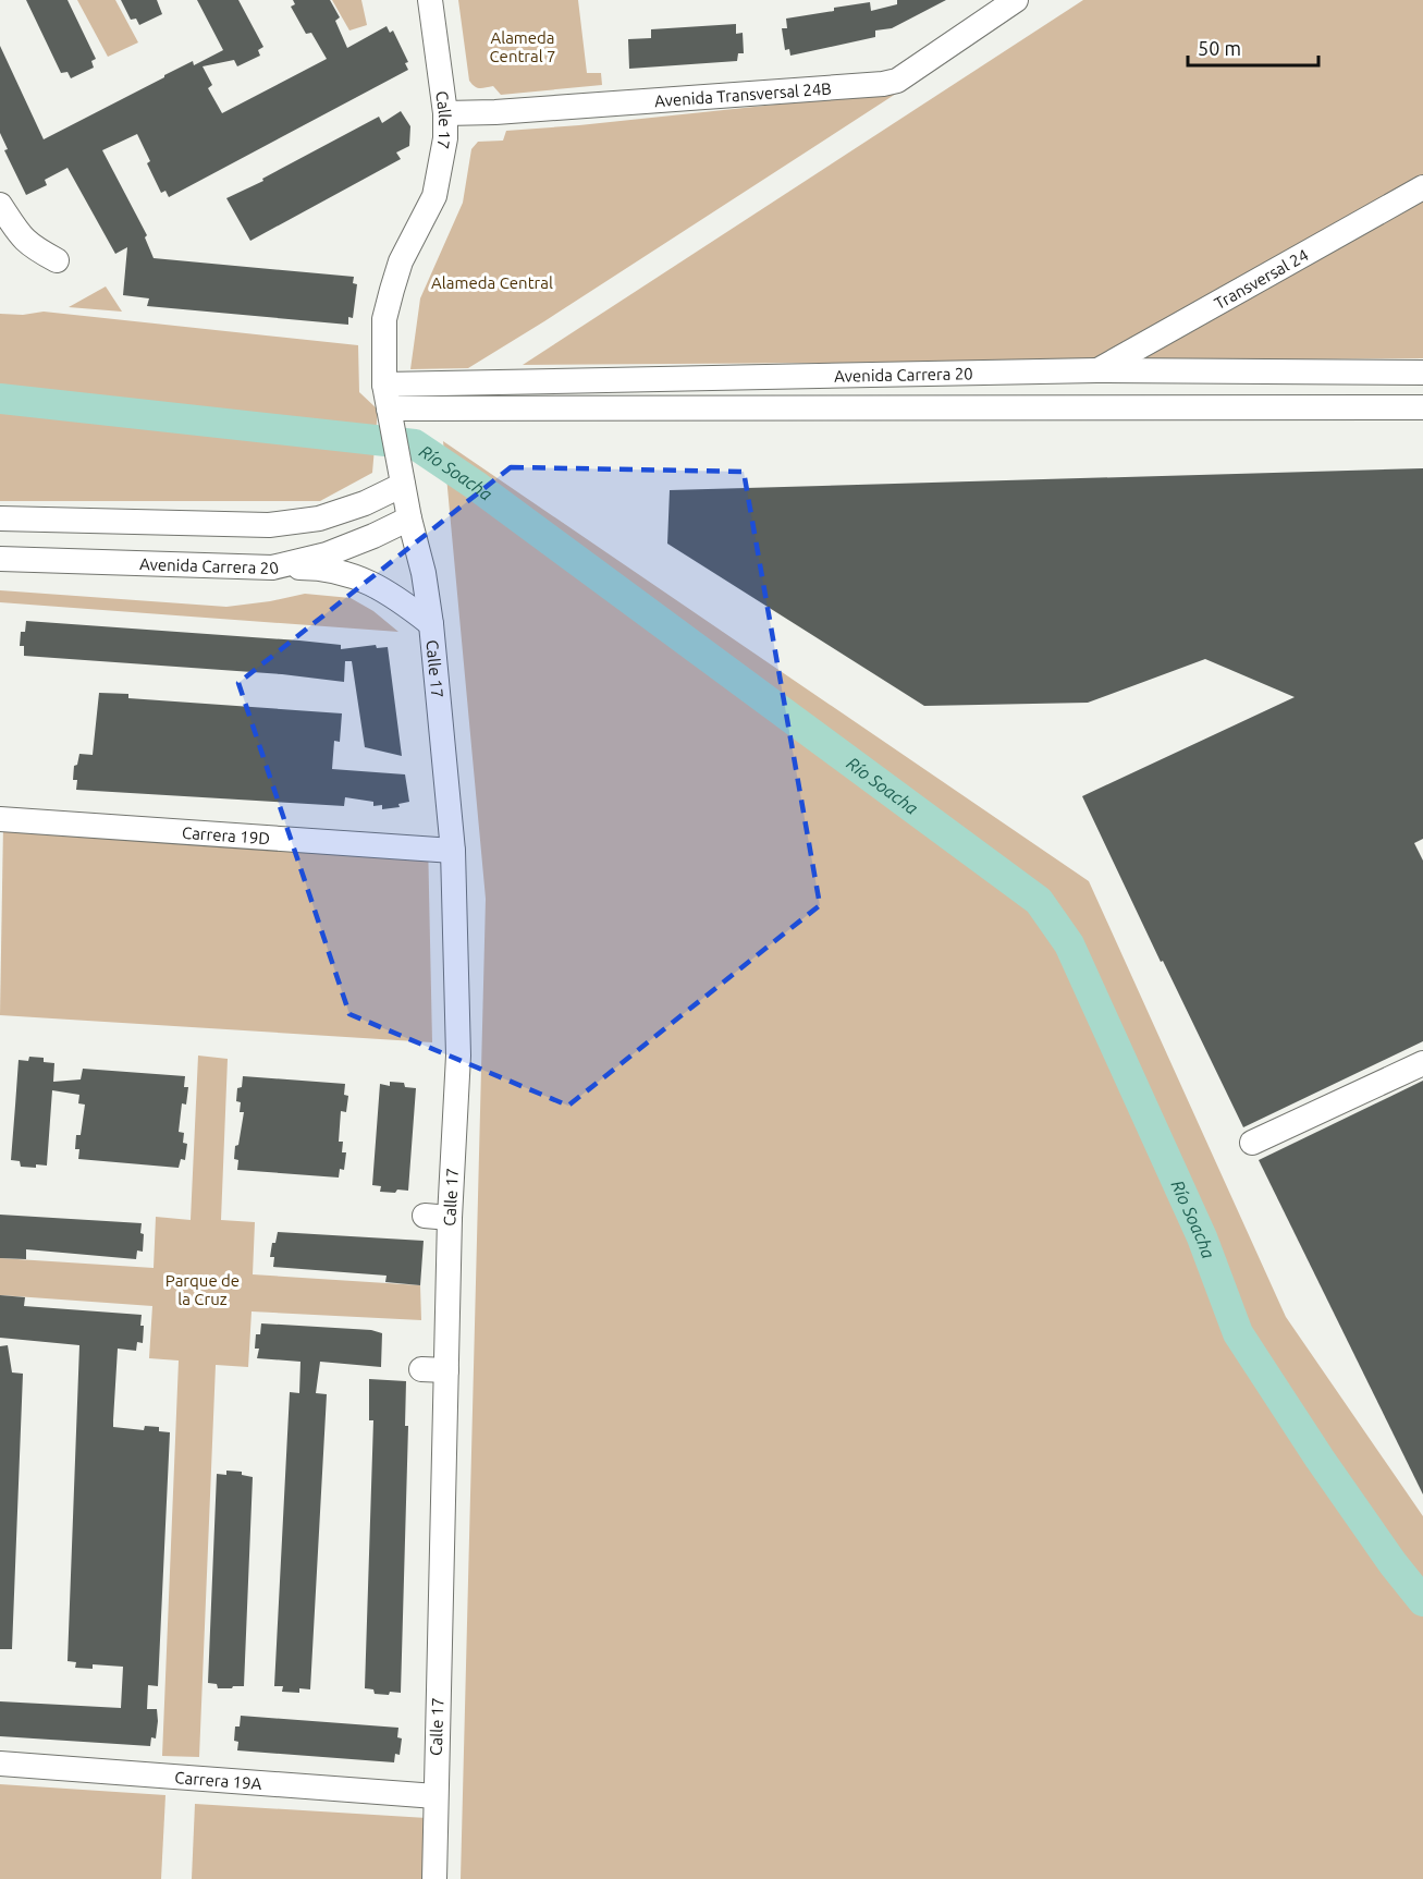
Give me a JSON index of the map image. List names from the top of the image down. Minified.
{"streets":{"street":["Avenida Transversal 24B","Calle 17","Transversal 24","Avenida Carrera 20","Carrera 19D","Carrera 19A"]},"crossings":[["Avenida Transversal 24B","Calle 17"],["Calle 17","Avenida Carrera 20"],["Calle 17","Carrera 19D"],["Calle 17","Carrera 19A"],["Transversal 24","Avenida Carrera 20"]],"water":["Río Soacha"],"parks":["Alameda Central 7","Alameda Central","Parque de la Cruz"],"scale_bar":"50 m"}
